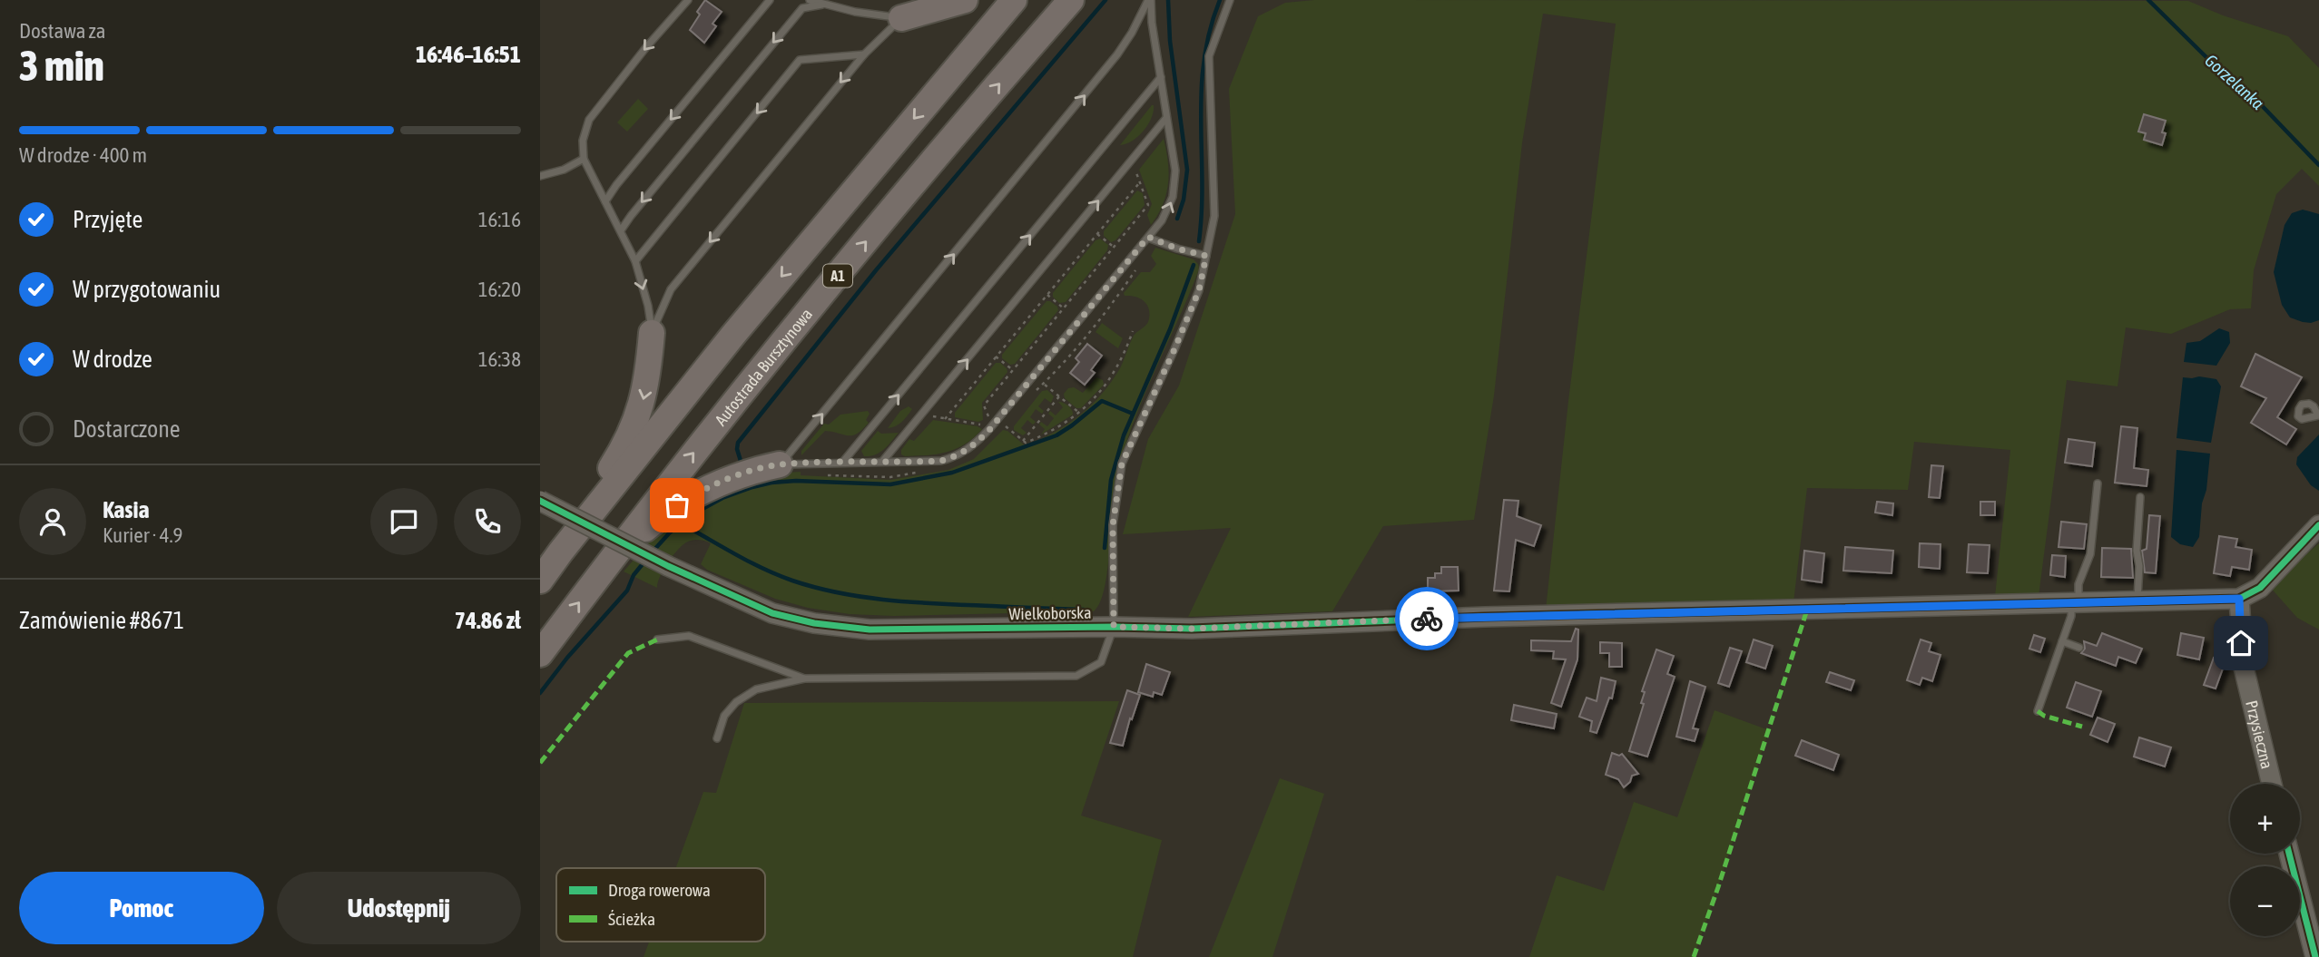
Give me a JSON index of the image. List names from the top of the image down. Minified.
{"streets":{"highway":["A1","Autostrada Bursztynowa"],"street":["Wielkoborska","Przysieczna"]},"crossings":[["Wielkoborska","Przysieczna"]],"water":["Gorzelanka"],"legend":["Droga rowerowa","Ścieżka"],"page":{"heading":["3 min","Dostawa za","16:46–16:51"],"panel":["Kasia","Kurier · 4.9","Zamówienie #8671","74.86 zł"],"bar":"W drodze · 400 m","list":[["Przyjęte","16:16"],["W przygotowaniu","16:20"],["W drodze","16:38"],"Dostarczone"],"map_buttons":["+","−"],"buttons":["Pomoc","Udostępnij"]}}
